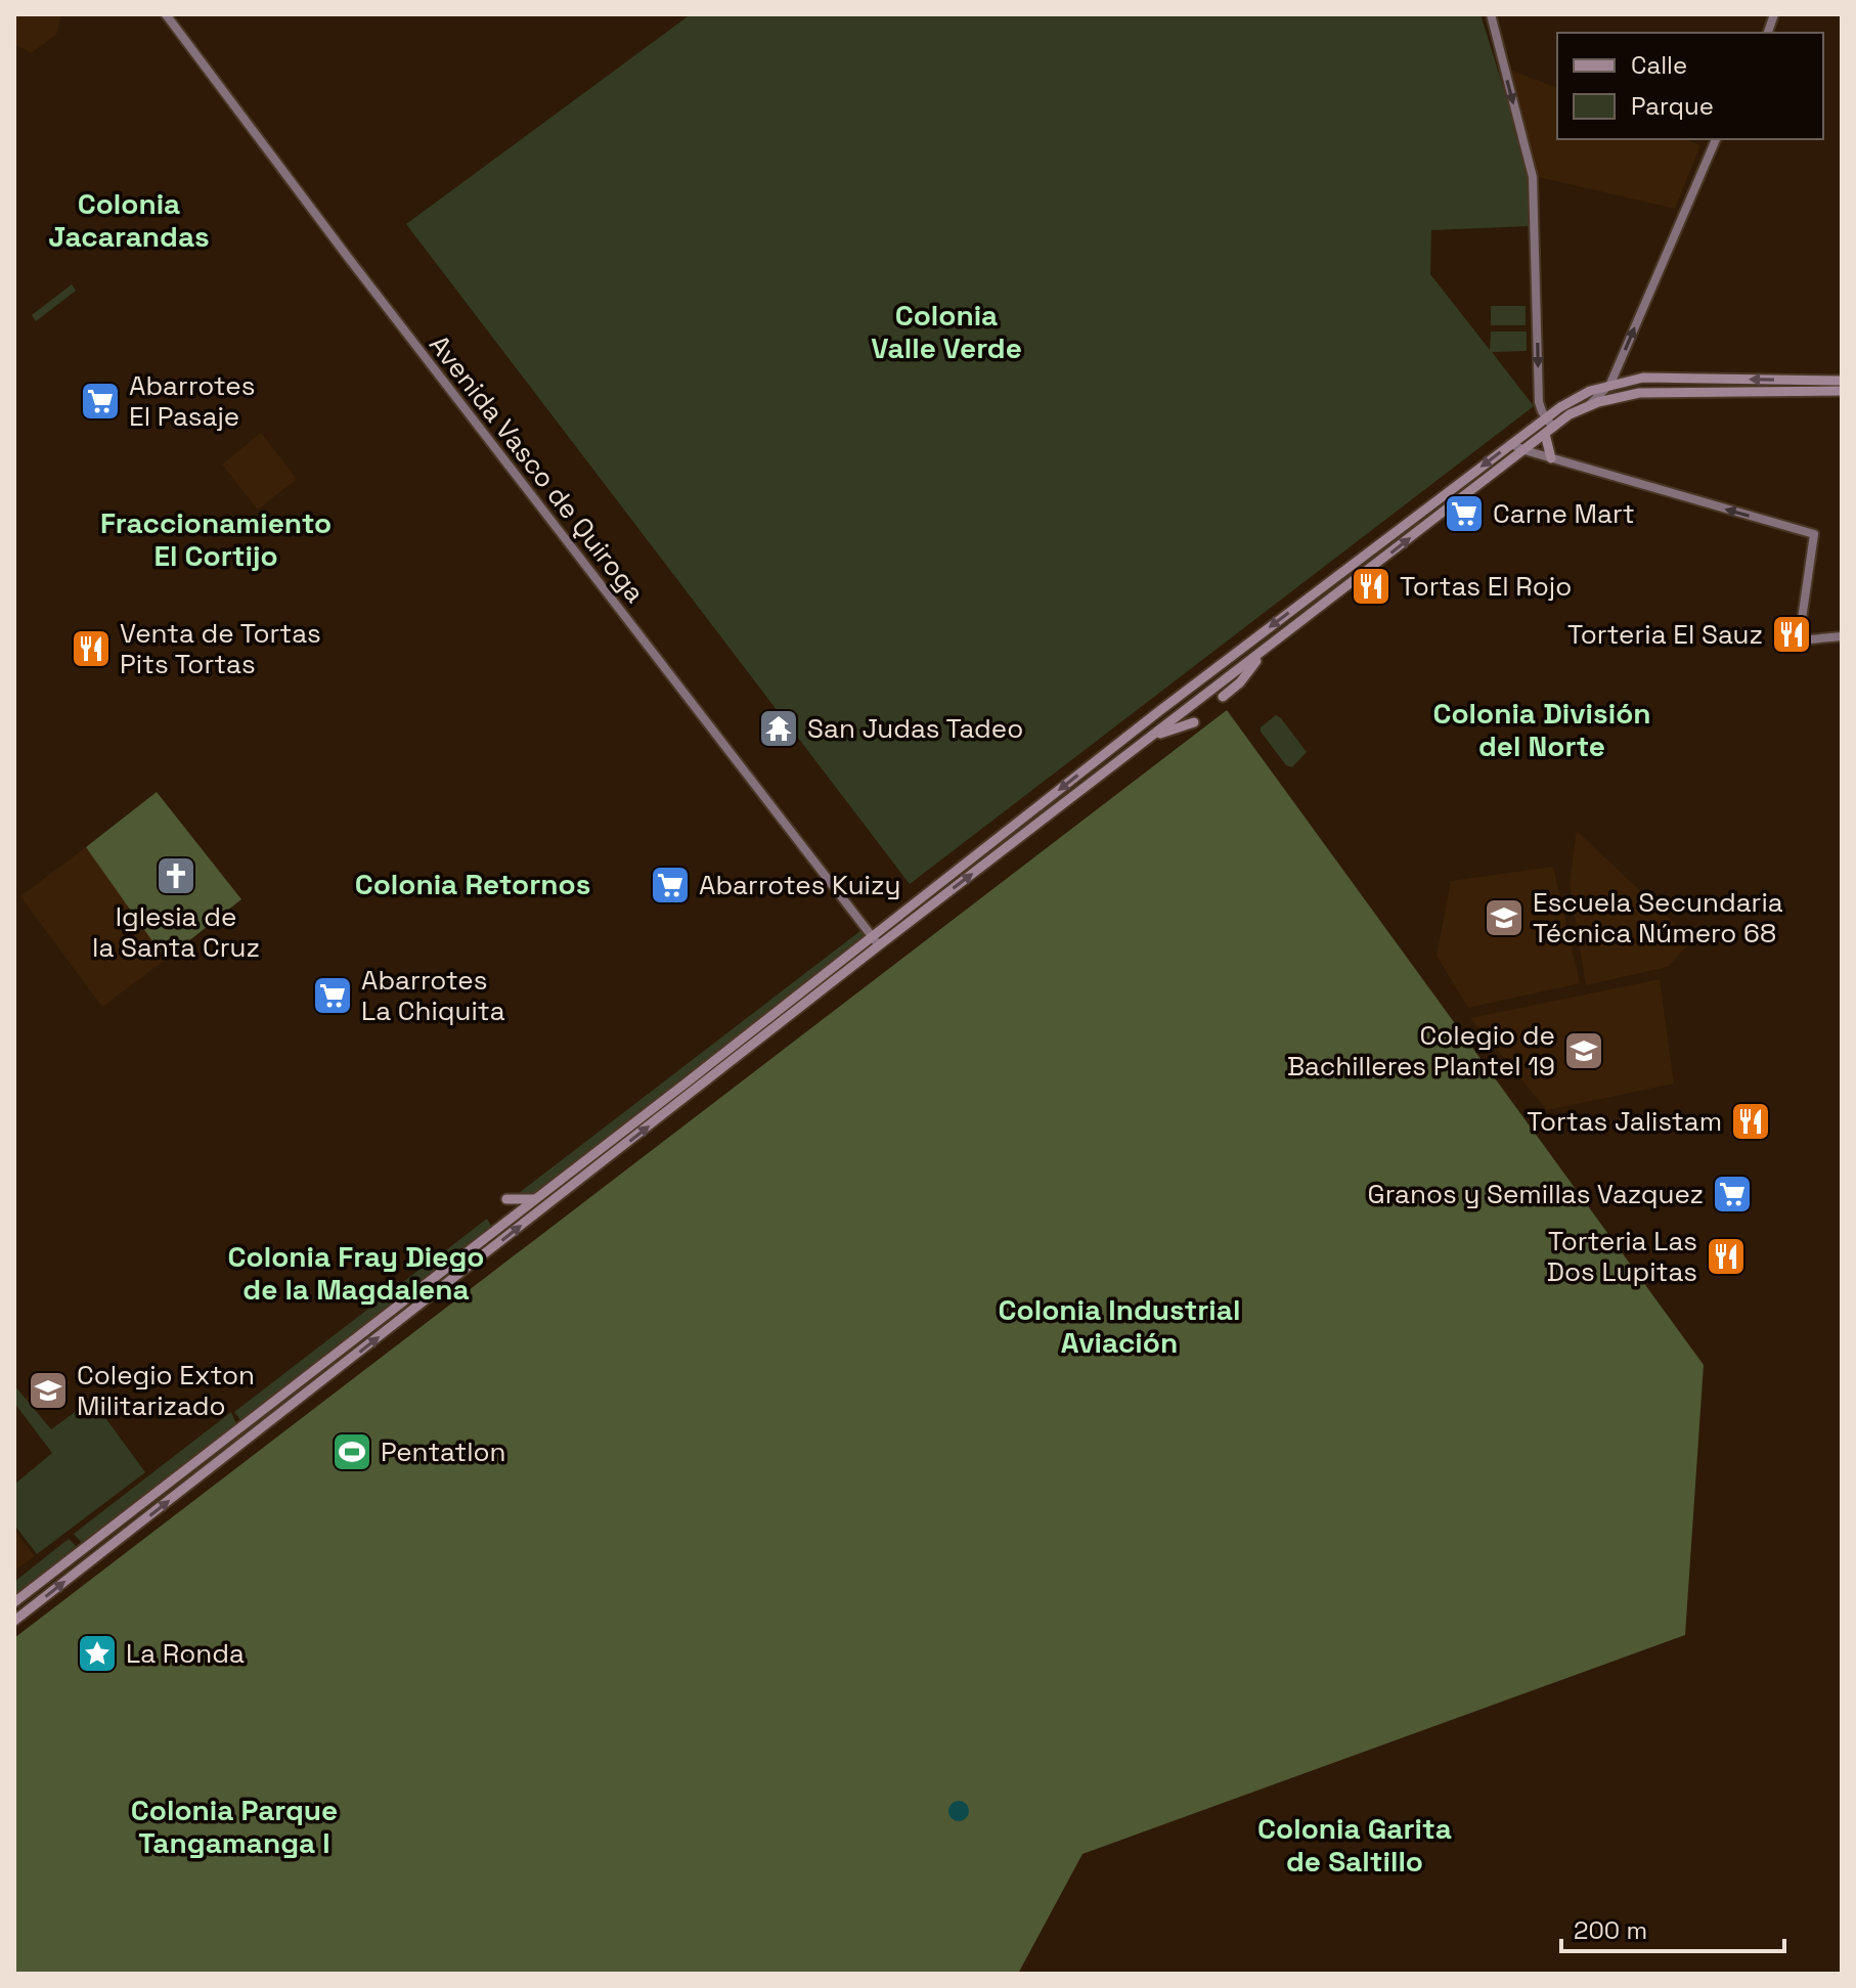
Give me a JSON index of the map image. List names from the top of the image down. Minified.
{"streets":{"main road":["Avenida Vasco de Quiroga"]},"districts":["Colonia Jacarandas","Colonia Valle Verde","Fraccionamiento El Cortijo","Colonia División del Norte","Colonia Retornos","Colonia Fray Diego de la Magdalena","Colonia Industrial Aviación","Colonia Parque Tangamanga I","Colonia Garita de Saltillo"],"places":{"supermarket":["Abarrotes El Pasaje","Carne Mart","Abarrotes Kuizy","Abarrotes La Chiquita","Granos y Semillas Vazquez"],"restaurant":["Tortas El Rojo","Torteria El Sauz","Venta de Tortas Pits Tortas","Tortas Jalistam","Torteria Las Dos Lupitas"],"temple":["San Judas Tadeo"],"church":["Iglesia de la Santa Cruz"],"school or university":["Escuela Secundaria Técnica Número 68","Colegio de Bachilleres Plantel 19","Colegio Exton Militarizado"],"sports":["Pentatlon"],"place":["La Ronda"]},"legend":["Calle","Parque"],"scale_bar":"200 m"}
